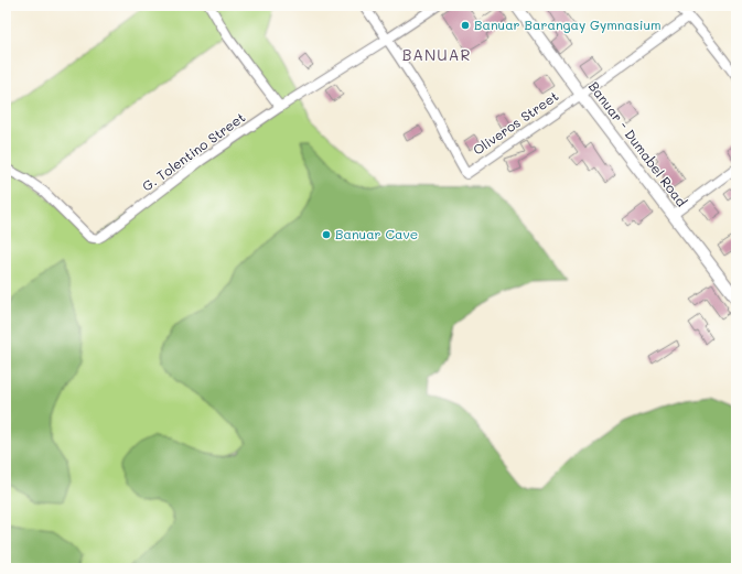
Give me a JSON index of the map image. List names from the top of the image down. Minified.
{"streets":{"street":["Oliveros Street","Banuar - Dumabel Road","G. Tolentino Street"]},"crossings":[["Oliveros Street","Banuar - Dumabel Road"],["Oliveros Street","G. Tolentino Street"]],"districts":["BANUAR"],"places":["Banuar Barangay Gymnasium","Banuar Cave"]}
